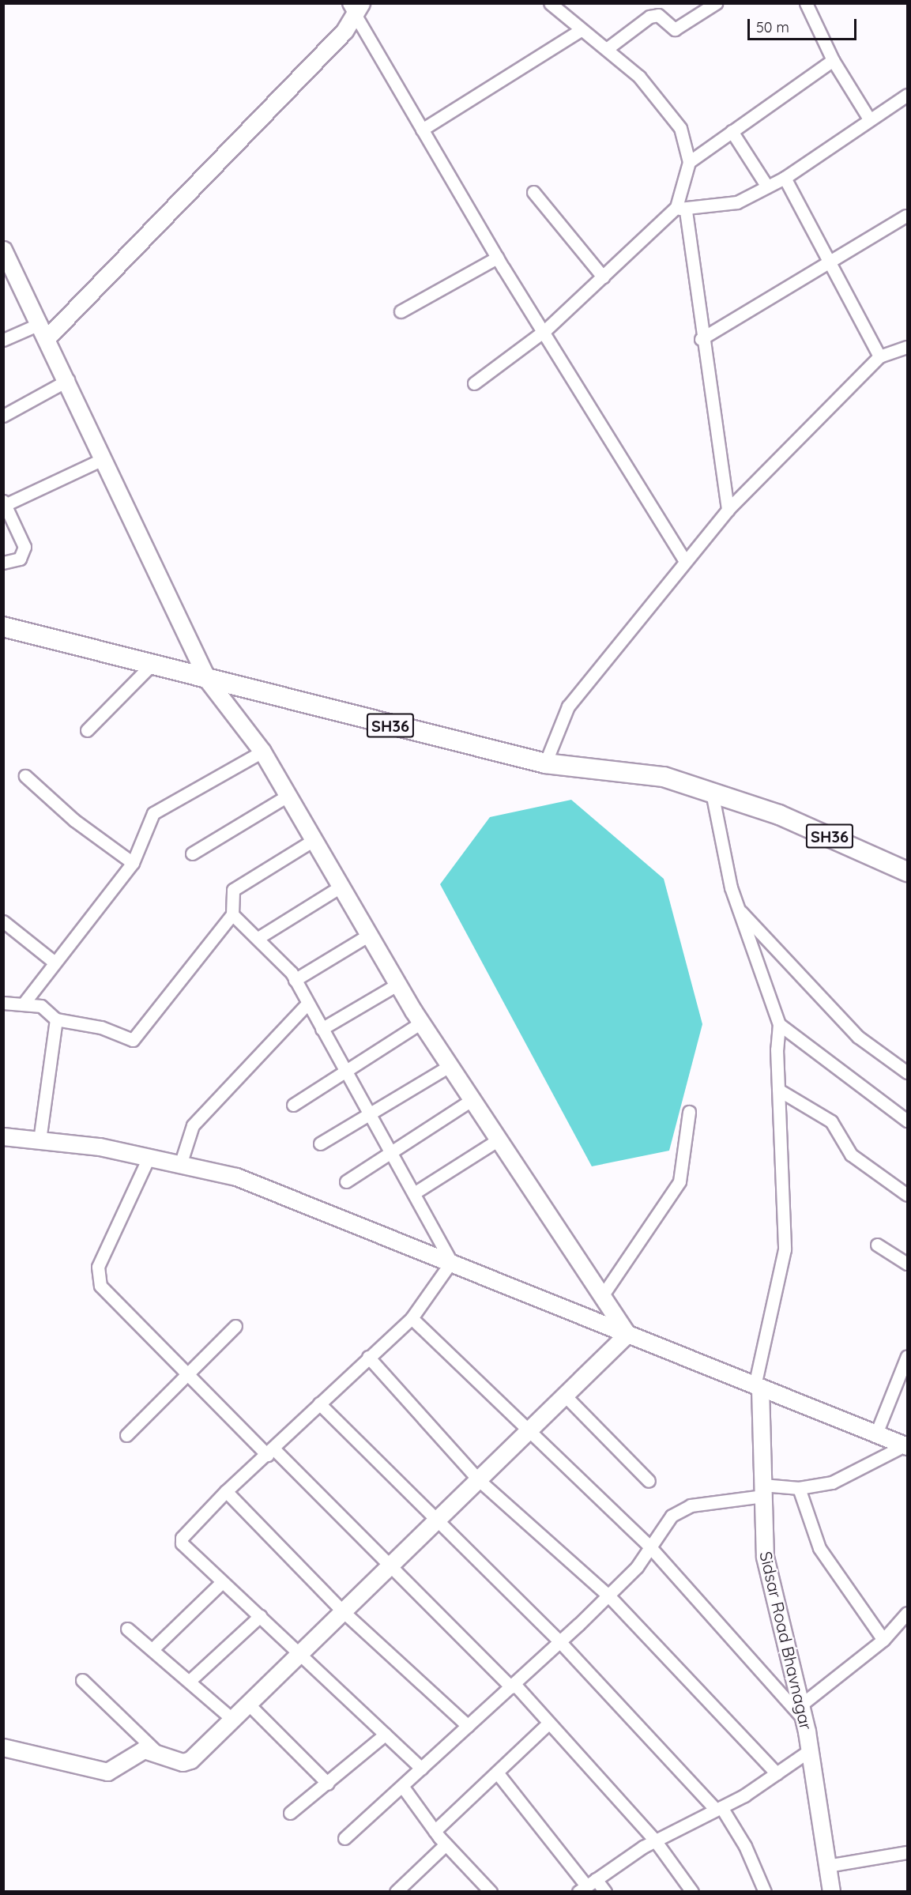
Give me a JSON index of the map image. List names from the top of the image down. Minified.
{"streets":{"main road":["SH36","Sidsar Road Bhavnagar"]},"scale_bar":"50 m"}
